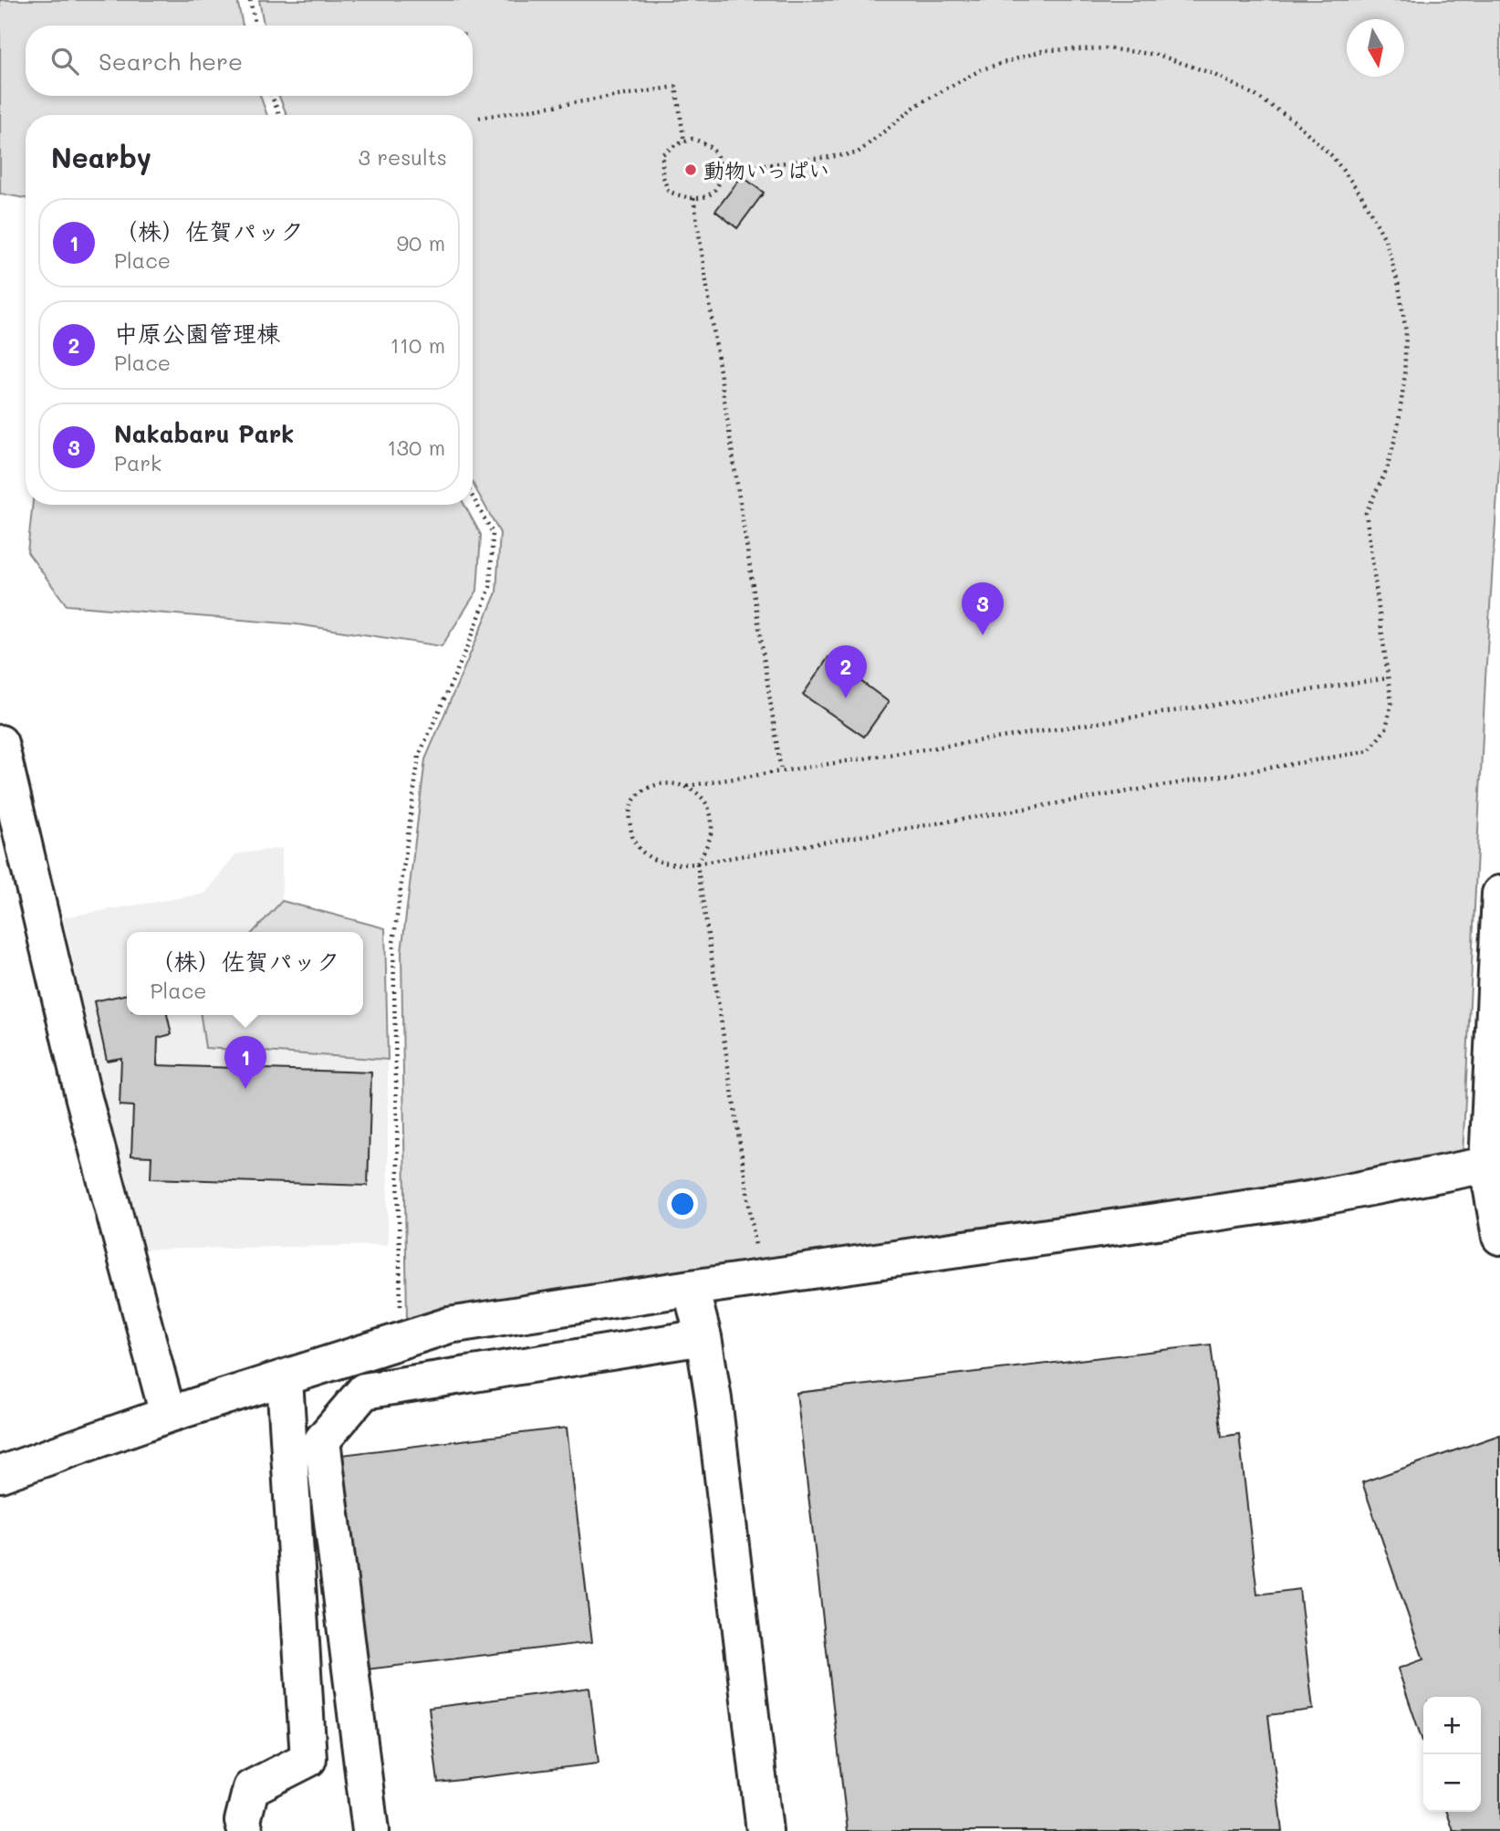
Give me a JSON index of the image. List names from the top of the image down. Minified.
{"places":["動物いっぱい"],"north":"bottom","page":{"search":"Search here","heading":["Nearby","3 results"],"list":[{"mark":"1","name":"（株）佐賀パック","note":"Place","value":"90 m"},{"mark":"2","name":"中原公園管理棟","note":"Place","value":"110 m"},{"mark":"3","name":"Nakabaru Park","note":"Park","value":"130 m"}],"pins":["3","2","1"],"popup":["（株）佐賀パック","Place"],"map_buttons":["+","−"]}}
